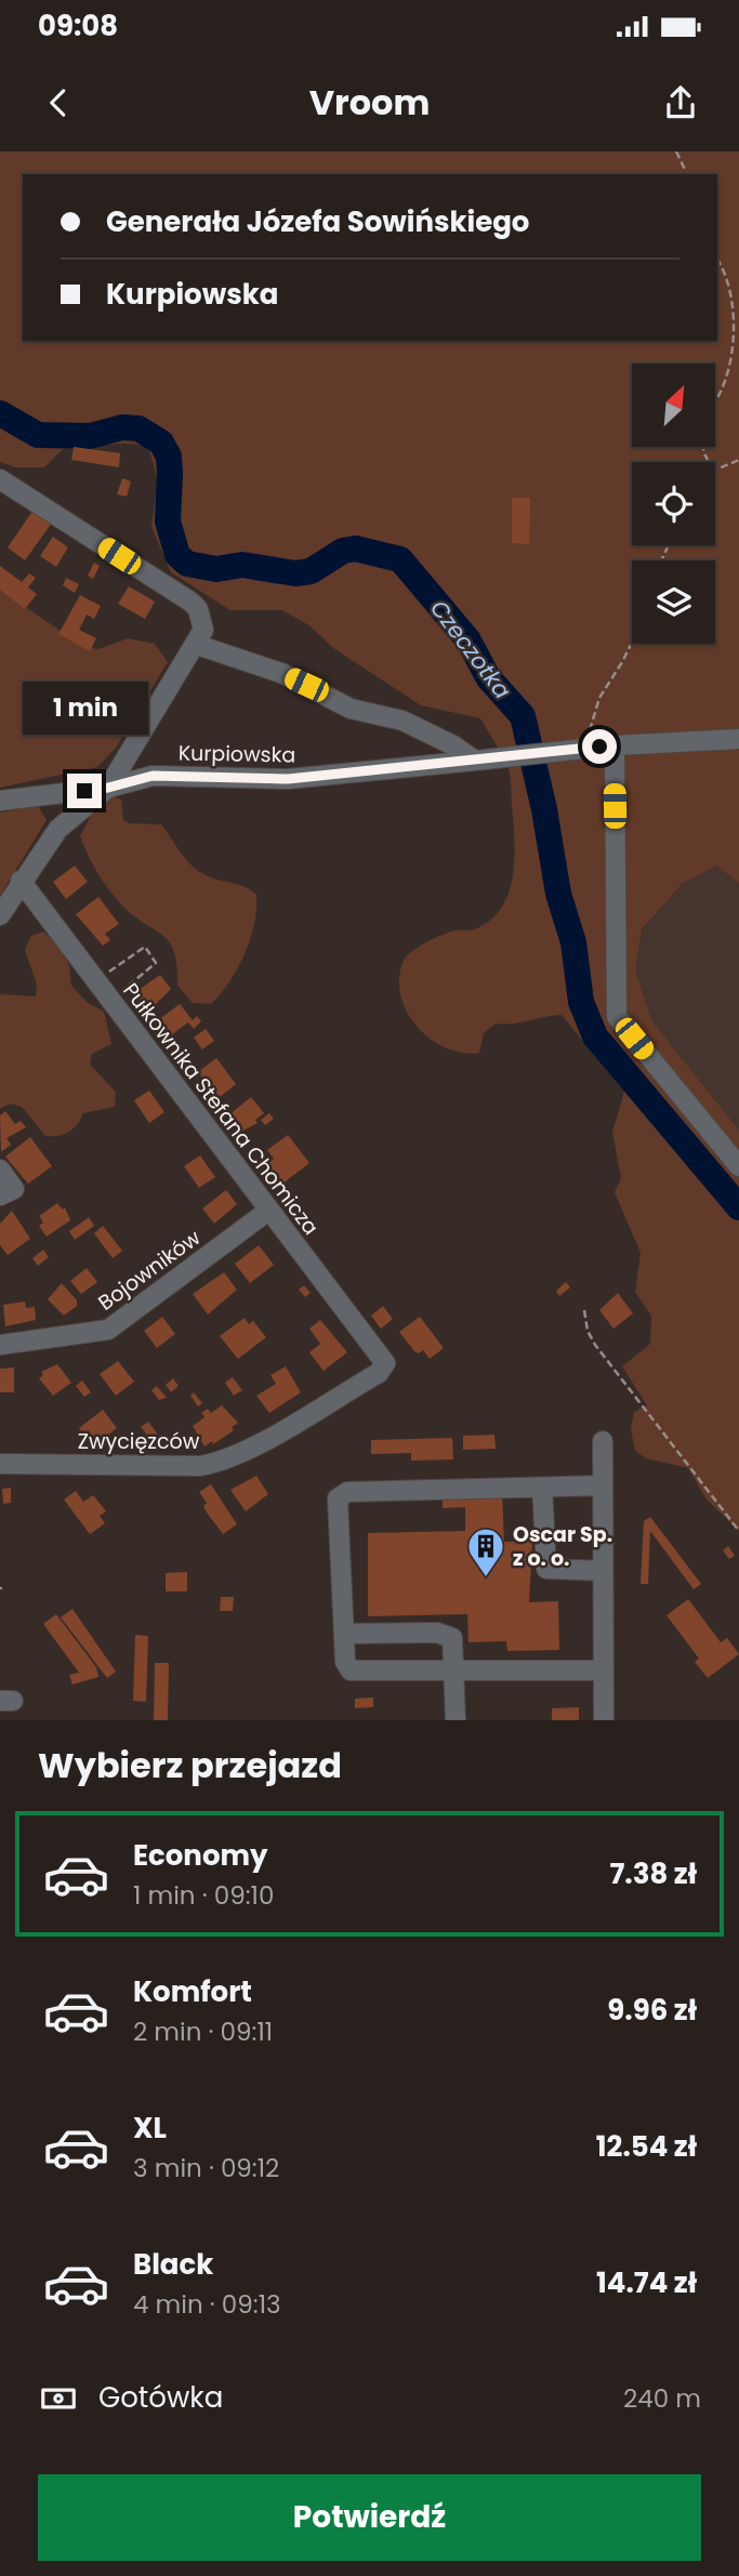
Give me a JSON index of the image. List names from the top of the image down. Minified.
{"streets":{"street":["Kurpiowska","Pułkownika Stefana Chomicza","Bojowników","Zwycięzców"]},"crossings":[["Pułkownika Stefana Chomicza","Bojowników"],["Pułkownika Stefana Chomicza","Zwycięzców"]],"water":["Czeczotka"],"places":{"building":["Oscar Sp. z o. o."]},"north":"top right","page":{"status":"09:08","header":"Vroom","banner":["Generała Józefa Sowińskiego","Kurpiowska"],"bubble":"1 min","heading":"Wybierz przejazd","list":[{"name":"Economy","note":"1 min · 09:10","value":"7.38 zł"},{"name":"Komfort","note":"2 min · 09:11","value":"9.96 zł"},{"name":"XL","note":"3 min · 09:12","value":"12.54 zł"},{"name":"Black","note":"4 min · 09:13","value":"14.74 zł"}],"pay":["Gotówka","240 m"],"buttons":"Potwierdź"}}
